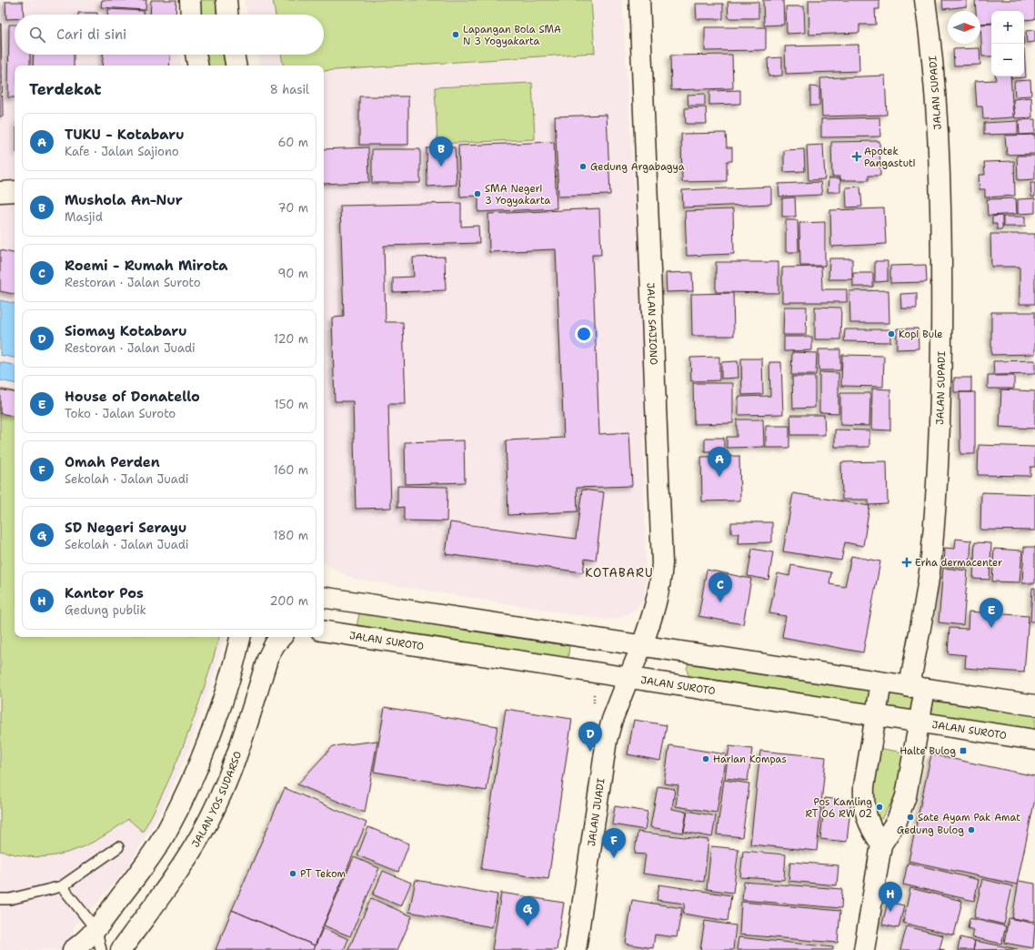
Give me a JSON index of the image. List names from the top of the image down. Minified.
{"streets":{"main road":["JALAN SUPADI","JALAN SAJIONO","JALAN SUROTO","JALAN YOS SUDARSO","JALAN JUADI"]},"crossings":[["JALAN SUPADI","JALAN SUROTO"],["JALAN SAJIONO","JALAN SUROTO"],["JALAN SAJIONO","JALAN JUADI"],["JALAN SUROTO","JALAN JUADI"]],"districts":["KOTABARU"],"places":{"other":["Lapangan Bola SMA N 3 Yogyakarta","Gedung Argabagya","SMA Negeri 3 Yogyakarta","Kopi Bule","Harian Kompas","Pos Kamling RT 06 RW 02","Sate Ayam Pak Amat","Gedung Bulog","PT Tekom"],"health":["Apotek Pangastuti","Erha dermacenter"],"transit":["Halte Bulog"]},"north":"right","page":{"map_buttons":["+","−"],"search":"Cari di sini","heading":["Terdekat","8 hasil"],"list":[{"mark":"A","name":"TUKU - Kotabaru","note":"Kafe · Jalan Sajiono","value":"60 m"},{"mark":"B","name":"Mushola An-Nur","note":"Masjid","value":"70 m"},{"mark":"C","name":"Roemi - Rumah Mirota","note":"Restoran · Jalan Suroto","value":"90 m"},{"mark":"D","name":"Siomay Kotabaru","note":"Restoran · Jalan Juadi","value":"120 m"},{"mark":"E","name":"House of Donatello","note":"Toko · Jalan Suroto","value":"150 m"},{"mark":"F","name":"Omah Perden","note":"Sekolah · Jalan Juadi","value":"160 m"},{"mark":"G","name":"SD Negeri Serayu","note":"Sekolah · Jalan Juadi","value":"180 m"},{"mark":"H","name":"Kantor Pos","note":"Gedung publik","value":"200 m"}],"pins":["B","A","C","E","D","F","H","G"]}}
